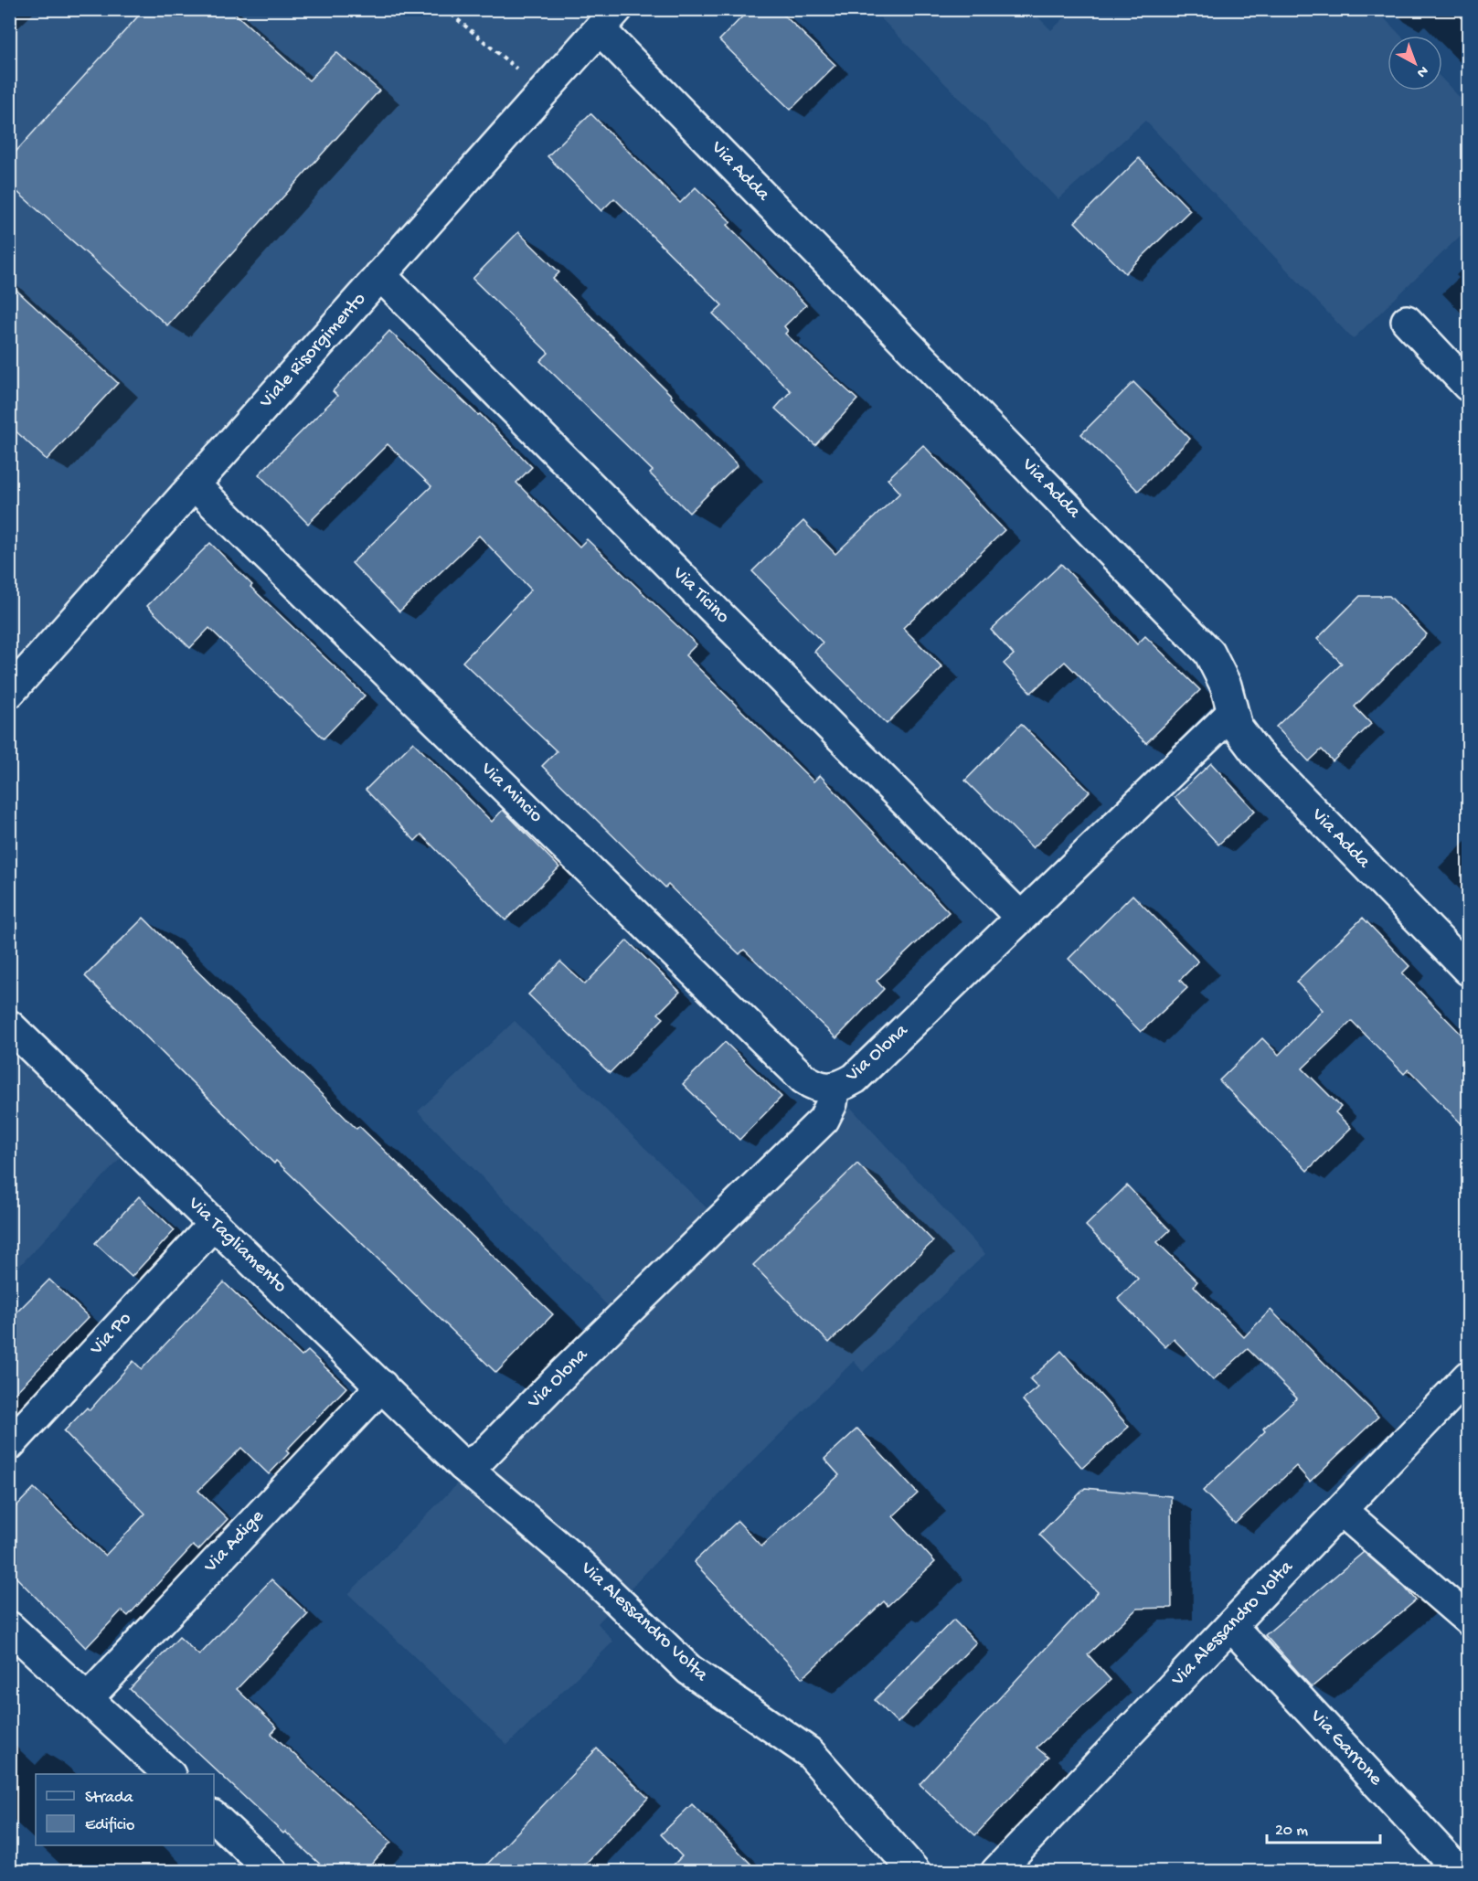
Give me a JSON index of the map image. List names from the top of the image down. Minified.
{"streets":{"street":["Via Adda","Viale Risorgimento","Via Ticino","Via Mincio","Via Olona","Via Tagliamento","Via Po","Via Adige","Via Alessandro Volta","Via Garrone"]},"crossings":[["Via Adda","Viale Risorgimento"],["Via Adda","Via Olona"],["Viale Risorgimento","Via Ticino"],["Viale Risorgimento","Via Mincio"],["Via Ticino","Via Olona"],["Via Mincio","Via Olona"],["Via Olona","Via Tagliamento"],["Via Olona","Via Alessandro Volta"],["Via Tagliamento","Via Po"],["Via Tagliamento","Via Adige"],["Via Tagliamento","Via Alessandro Volta"],["Via Alessandro Volta","Via Garrone"]],"legend":["Strada","Edificio"],"scale_bar":"20 m","north":"bottom right"}
